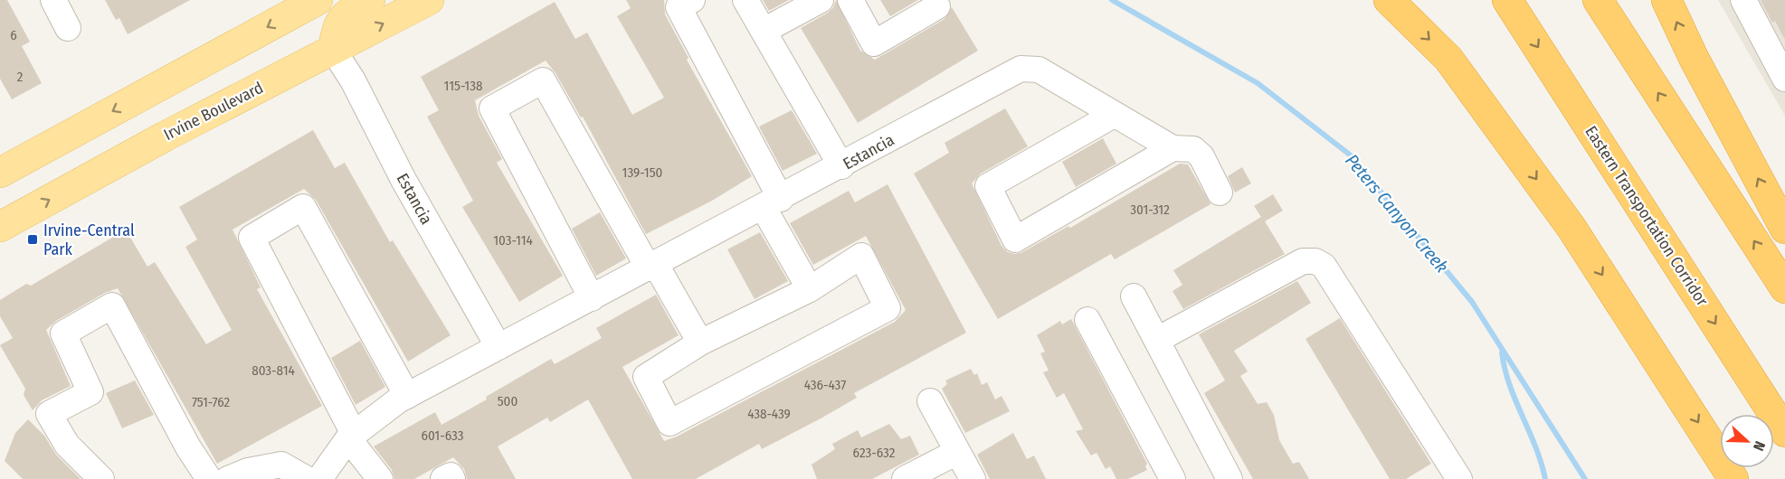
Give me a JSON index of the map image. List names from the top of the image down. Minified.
{"streets":{"highway":["Eastern Transportation Corridor"],"main road":["Irvine Boulevard"],"street":["Estancia"]},"crossings":[["Irvine Boulevard","Estancia"]],"water":["Peters Canyon Creek"],"places":{"transit":["Irvine-Central Park"]},"house_numbers":["6","2","115-138","139-150","301-312","103-114","803-814","436-437","500","751-762","438-439","601-633","623-632"],"north":"right"}
